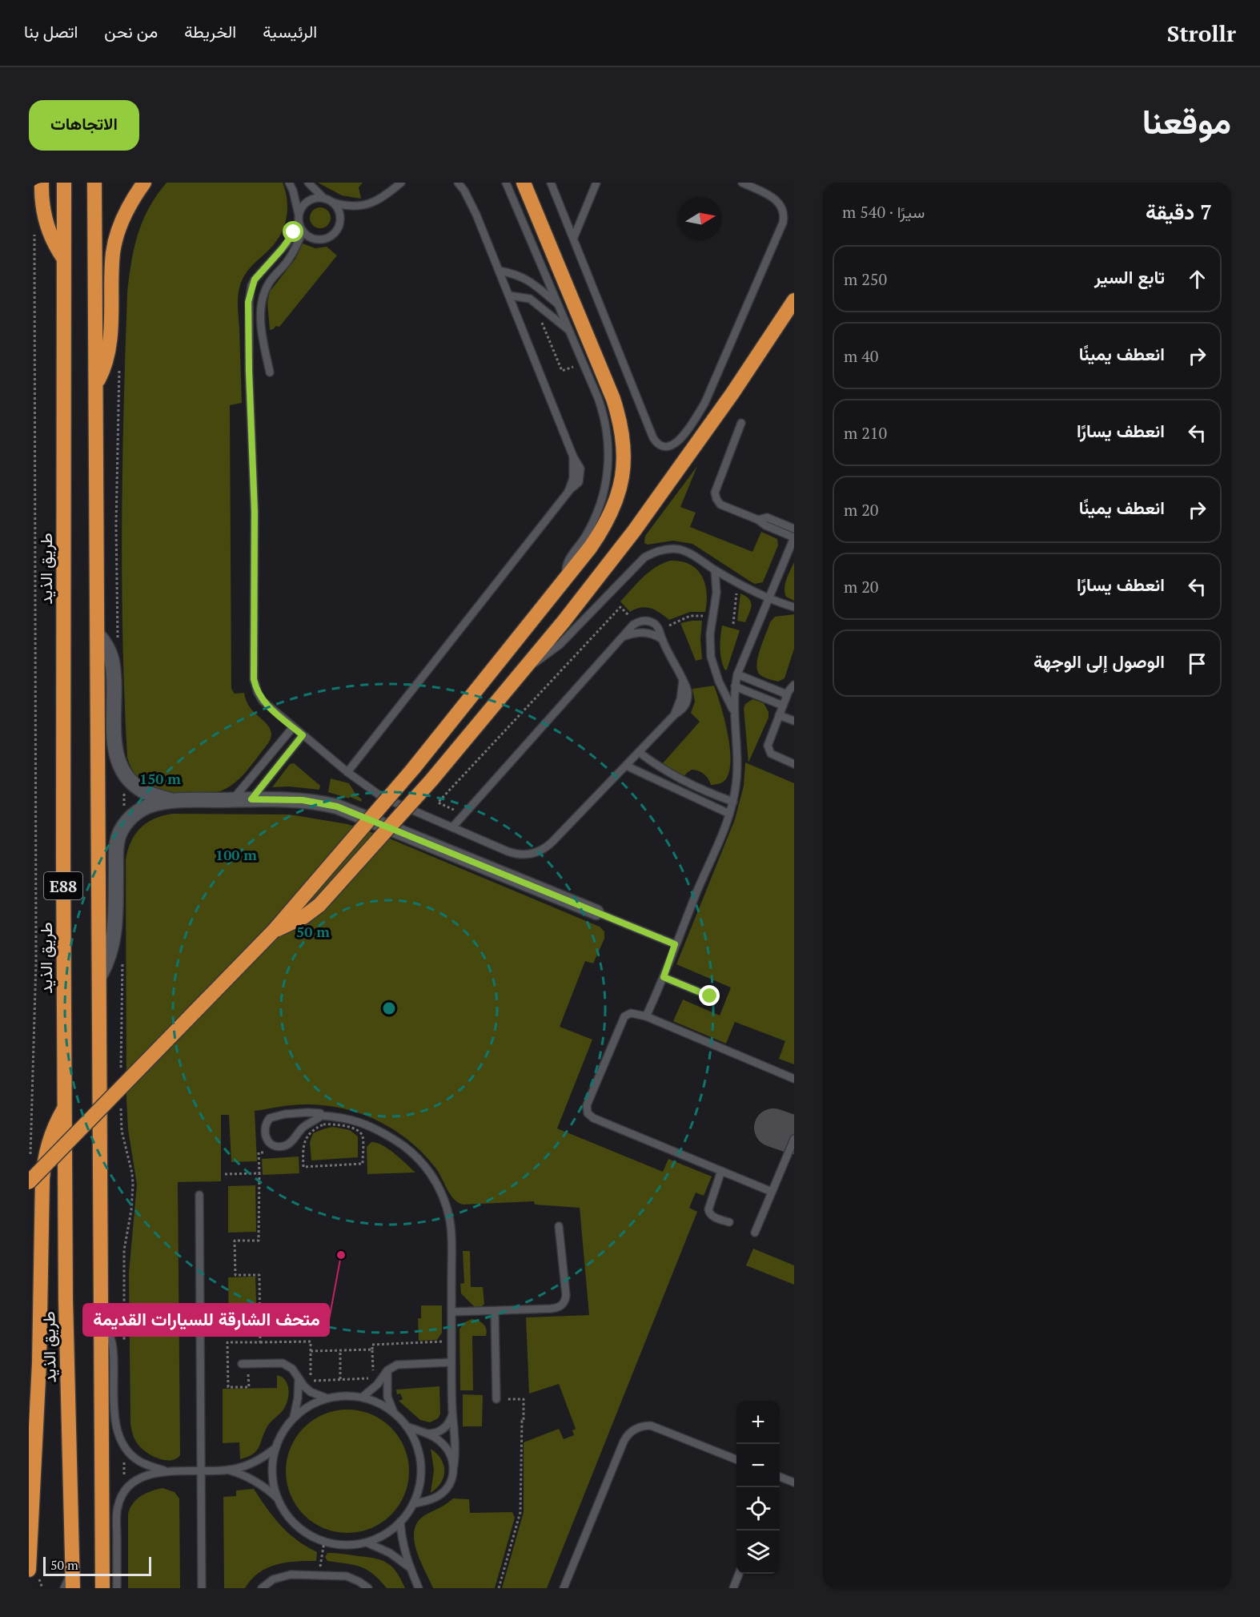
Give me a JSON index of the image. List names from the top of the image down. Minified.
{"streets":{"highway":["طريق الذيد","E88"]},"places":["متحف الشارقة للسيارات القديمة"],"scale_bar":"50 m","north":"right","page":{"header":"Strollr","nav":["الرئيسية","الخريطة","من نحن","اتصل بنا"],"title":"موقعنا","buttons":"الاتجاهات","heading":["7 دقيقة","سيرًا · 540 m"],"list":[["تابع السير","250 m"],["انعطف يمينًا","40 m"],["انعطف يسارًا","210 m"],["انعطف يمينًا","20 m"],["انعطف يسارًا","20 m"],"الوصول إلى الوجهة"],"map_buttons":["+","−"],"scale":"50 m"},"rings":["150 m","100 m","50 m"]}
